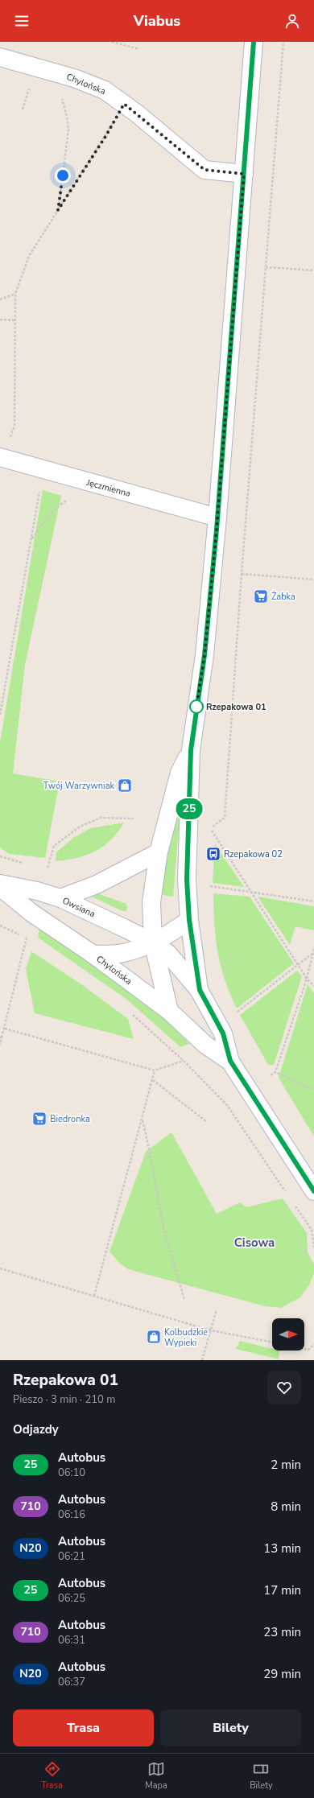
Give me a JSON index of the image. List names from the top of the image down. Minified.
{"streets":{"street":["Chylońska","Jęczmienna","Owsiana"]},"crossings":[["Chylońska","Jęczmienna"],["Chylońska","Owsiana"]],"districts":["Cisowa"],"places":{"supermarket":["Żabka","Biedronka"],"other":["Rzepakowa 01"],"shop":["Twój Warzywniak","Kolbudzkie Wypieki"],"bus stop":["Rzepakowa 02"]},"lines":["bus line 25"],"north":"right","page":{"header":"Viabus","on_map":"25","heading":[["Rzepakowa 01","Pieszo · 3 min · 210 m"],"Odjazdy"],"list":[{"mark":"25","name":"Autobus","note":"06:10","value":"2 min"},{"mark":"710","name":"Autobus","note":"06:16","value":"8 min"},{"mark":"N20","name":"Autobus","note":"06:21","value":"13 min"},{"mark":"25","name":"Autobus","note":"06:25","value":"17 min"},{"mark":"710","name":"Autobus","note":"06:31","value":"23 min"},{"mark":"N20","name":"Autobus","note":"06:37","value":"29 min"}],"buttons":["Trasa","Bilety"],"tabs":["Trasa","Mapa","Bilety"]}}
